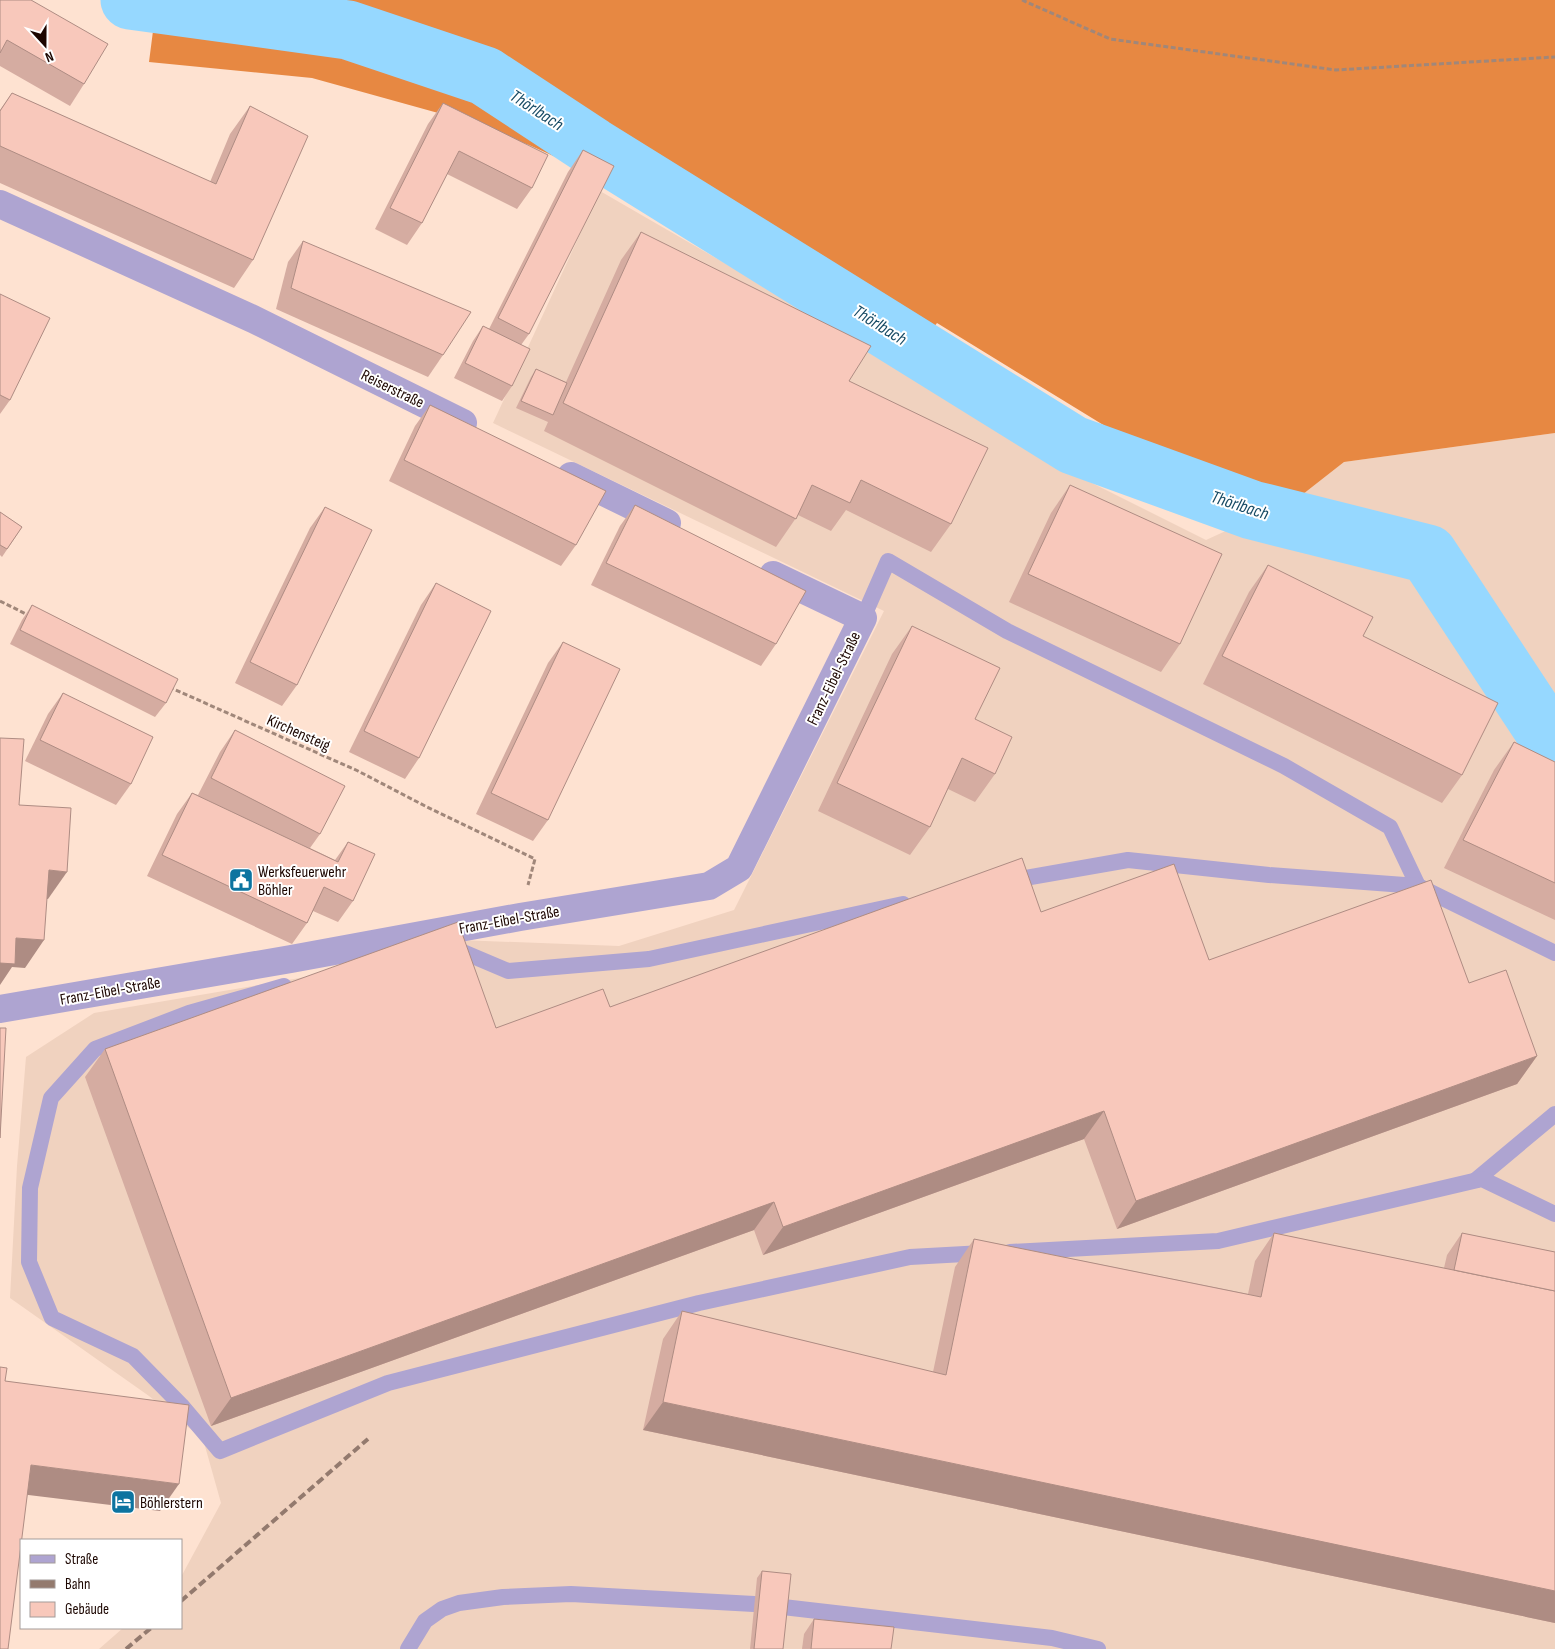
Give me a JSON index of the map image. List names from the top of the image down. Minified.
{"streets":{"street":["Reiserstraße","Franz-Eibel-Straße"],"path":["Kirchensteig"]},"crossings":[["Franz-Eibel-Straße","Kirchensteig"]],"water":["Thörlbach"],"places":{"public building":["Werksfeuerwehr Böhler"],"hotel":["Böhlerstern"]},"legend":["Straße","Bahn","Gebäude"],"north":"bottom"}
